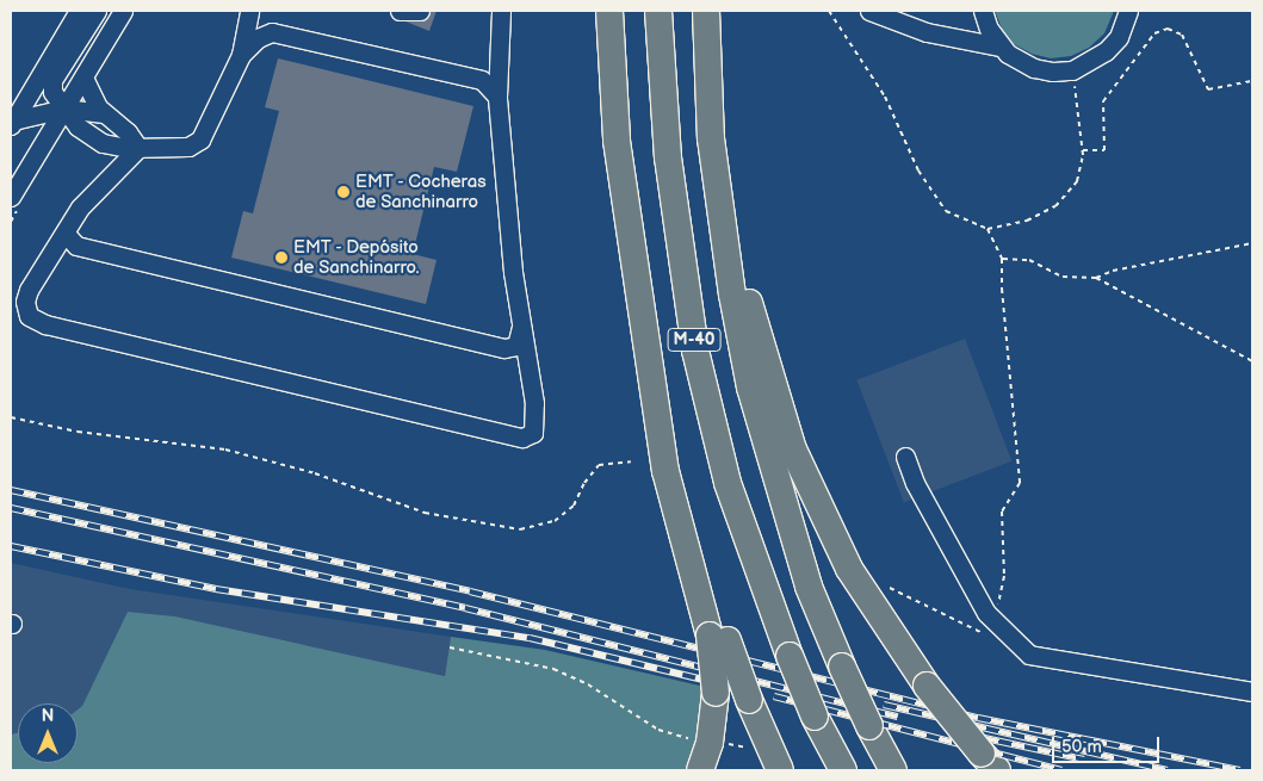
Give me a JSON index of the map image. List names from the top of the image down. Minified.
{"streets":{"highway":["M-40"]},"places":["EMT - Cocheras de Sanchinarro","EMT - Depósito de Sanchinarro."],"scale_bar":"50 m","north":"top"}
